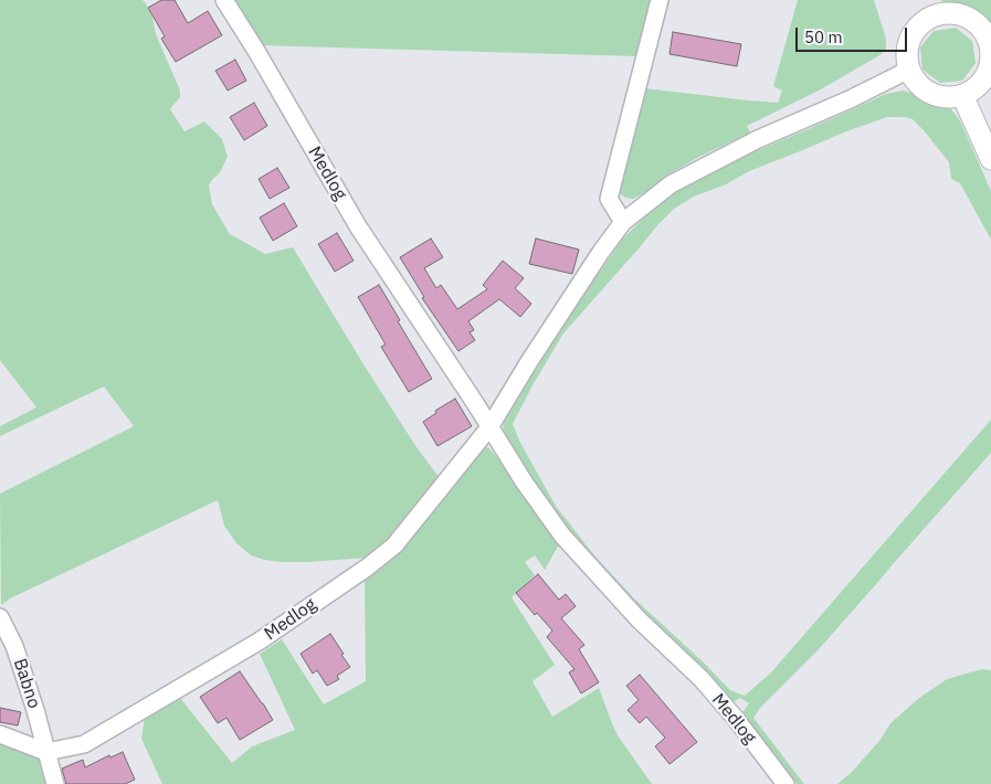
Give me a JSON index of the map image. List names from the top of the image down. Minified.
{"streets":{"street":["Medlog","Babno"]},"crossings":[["Medlog","Babno"]],"scale_bar":"50 m"}
